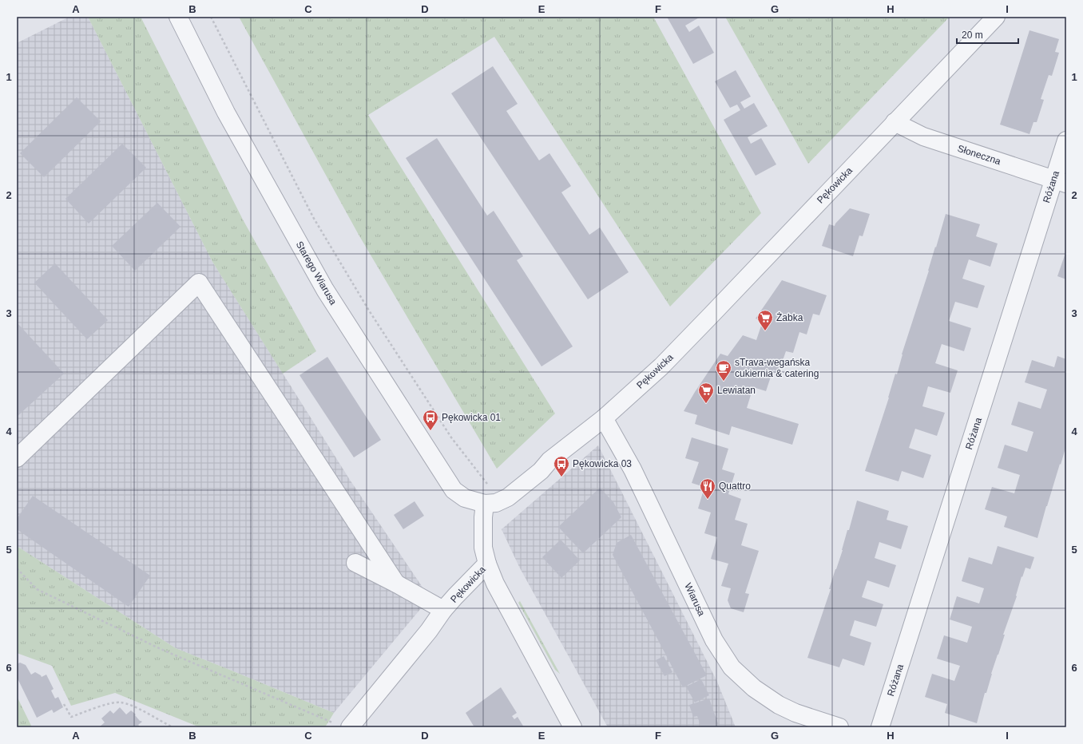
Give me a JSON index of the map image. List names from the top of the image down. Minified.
{"streets":{"street":["Słoneczna","Pękowicka","Różana","Starego Wiarusa","Wiarusa"]},"crossings":[["Słoneczna","Pękowicka"],["Słoneczna","Różana"],["Pękowicka","Starego Wiarusa"],["Pękowicka","Wiarusa"]],"places":{"supermarket":["Żabka","Lewiatan"],"cafe":["sTrava-wegańska cukiernia & catering"],"bus stop":["Pękowicka 01","Pękowicka 03"],"restaurant":["Quattro"]},"scale_bar":"20 m","grid":{"columns":["A","B","C","D","E","F","G","H","I"],"rows":["1","2","3","4","5","6"]}}
